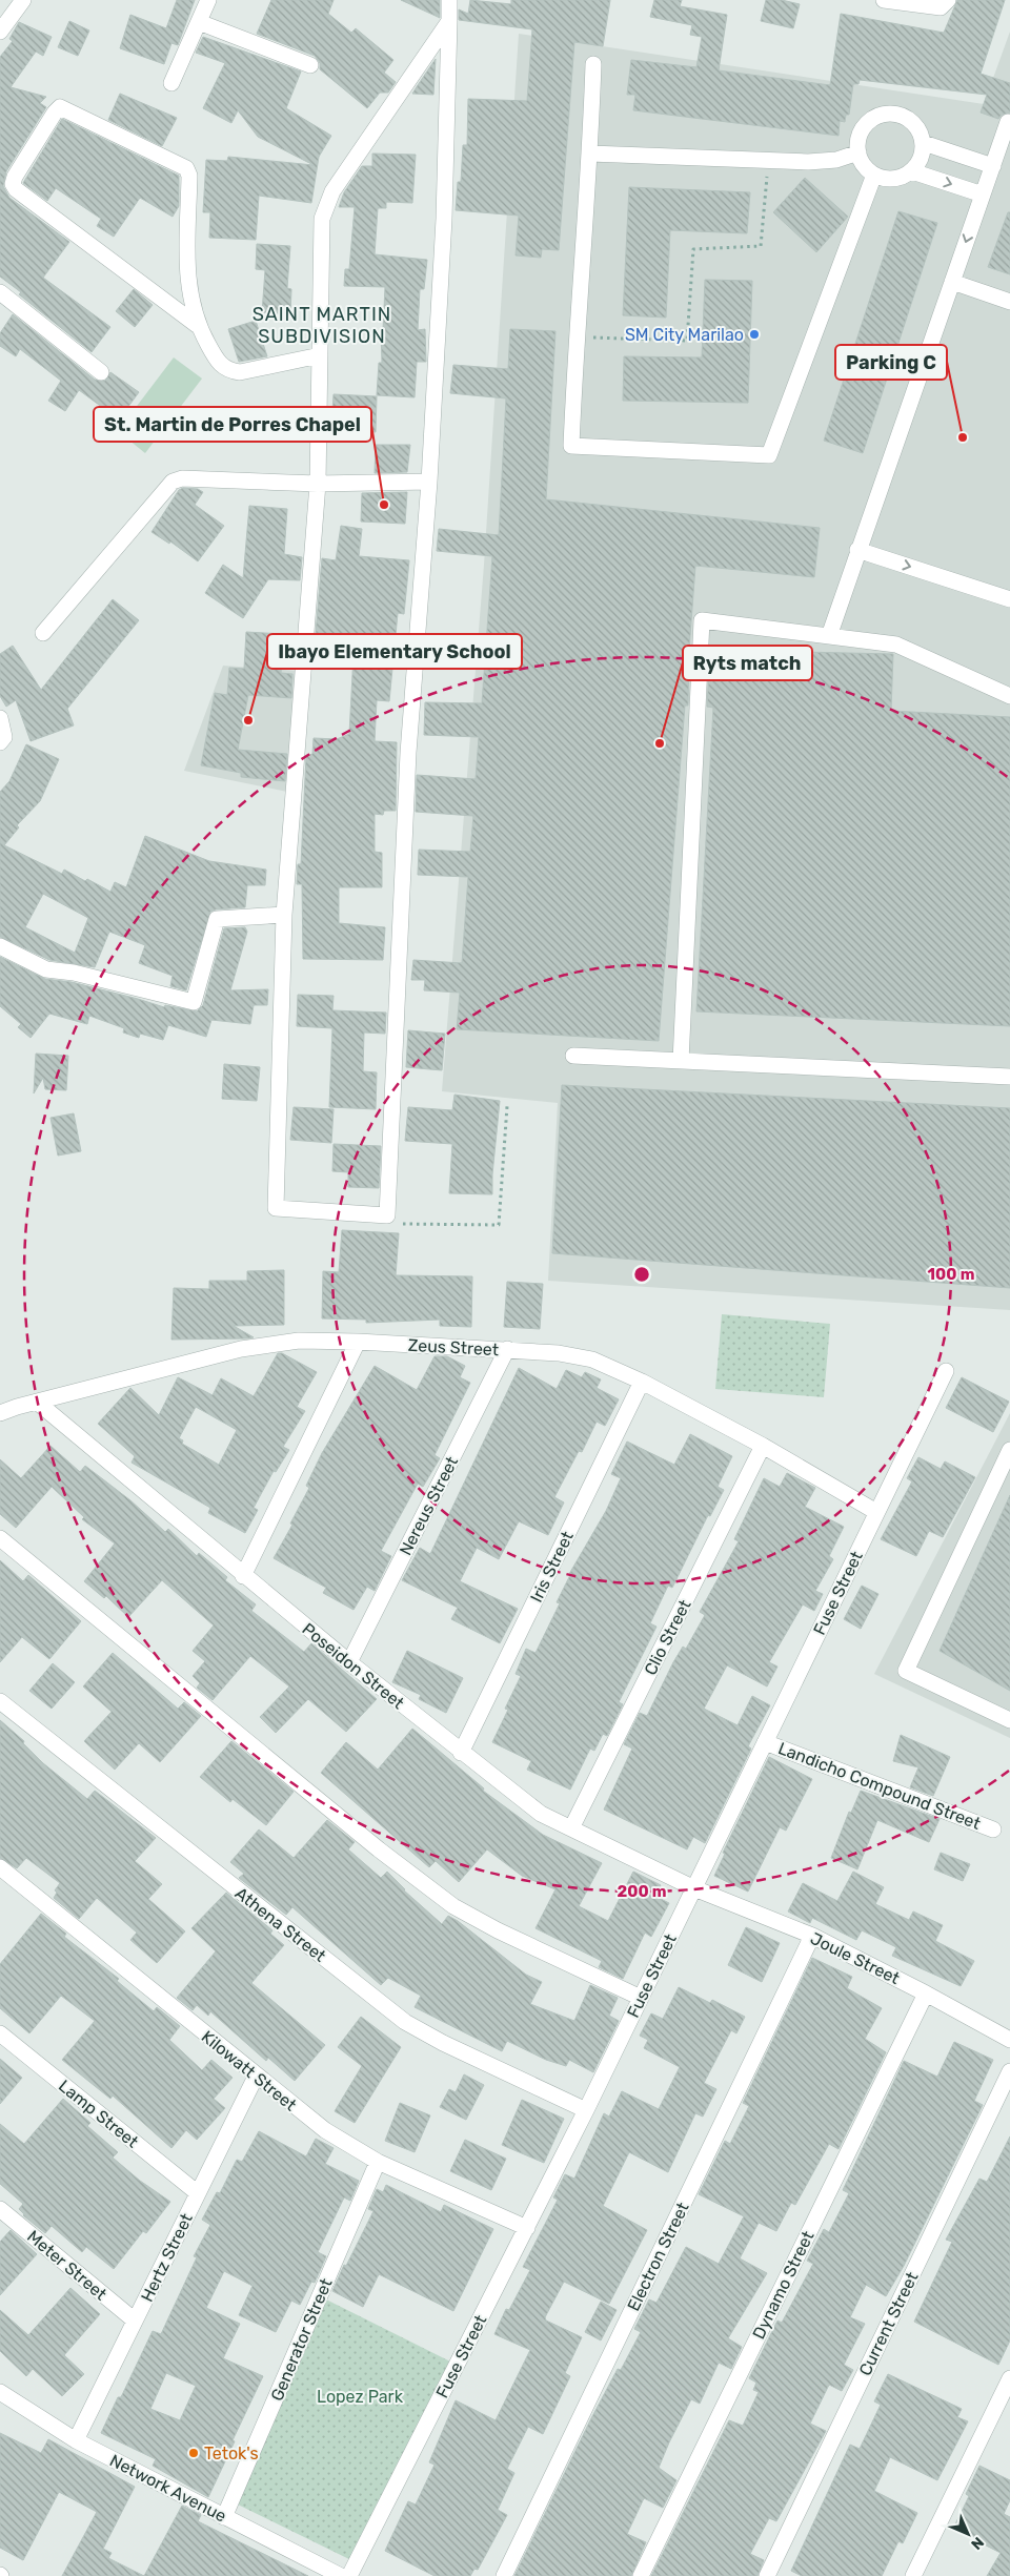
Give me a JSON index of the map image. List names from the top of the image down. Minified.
{"streets":{"street":["Zeus Street","Nereus Street","Iris Street","Fuse Street","Clio Street","Poseidon Street","Landicho Compound Street","Athena Street","Joule Street","Kilowatt Street","Lamp Street","Electron Street","Hertz Street","Meter Street","Dynamo Street","Current Street","Generator Street","Network Avenue"]},"crossings":[["Zeus Street","Nereus Street"],["Zeus Street","Iris Street"],["Zeus Street","Fuse Street"],["Zeus Street","Clio Street"],["Zeus Street","Poseidon Street"],["Nereus Street","Poseidon Street"],["Iris Street","Poseidon Street"],["Fuse Street","Poseidon Street"],["Fuse Street","Landicho Compound Street"],["Fuse Street","Athena Street"],["Fuse Street","Joule Street"],["Fuse Street","Kilowatt Street"],["Clio Street","Poseidon Street"],["Poseidon Street","Joule Street"],["Joule Street","Electron Street"],["Joule Street","Dynamo Street"],["Kilowatt Street","Hertz Street"],["Kilowatt Street","Generator Street"],["Lamp Street","Hertz Street"],["Hertz Street","Meter Street"],["Hertz Street","Network Avenue"],["Generator Street","Network Avenue"]],"districts":["SAINT MARTIN SUBDIVISION"],"parks":["Lopez Park"],"places":["SM City Marilao","Parking C","St. Martin de Porres Chapel","Ibayo Elementary School","Ryts match","Tetok's"],"north":"bottom right","rings":["100 m","200 m"]}
